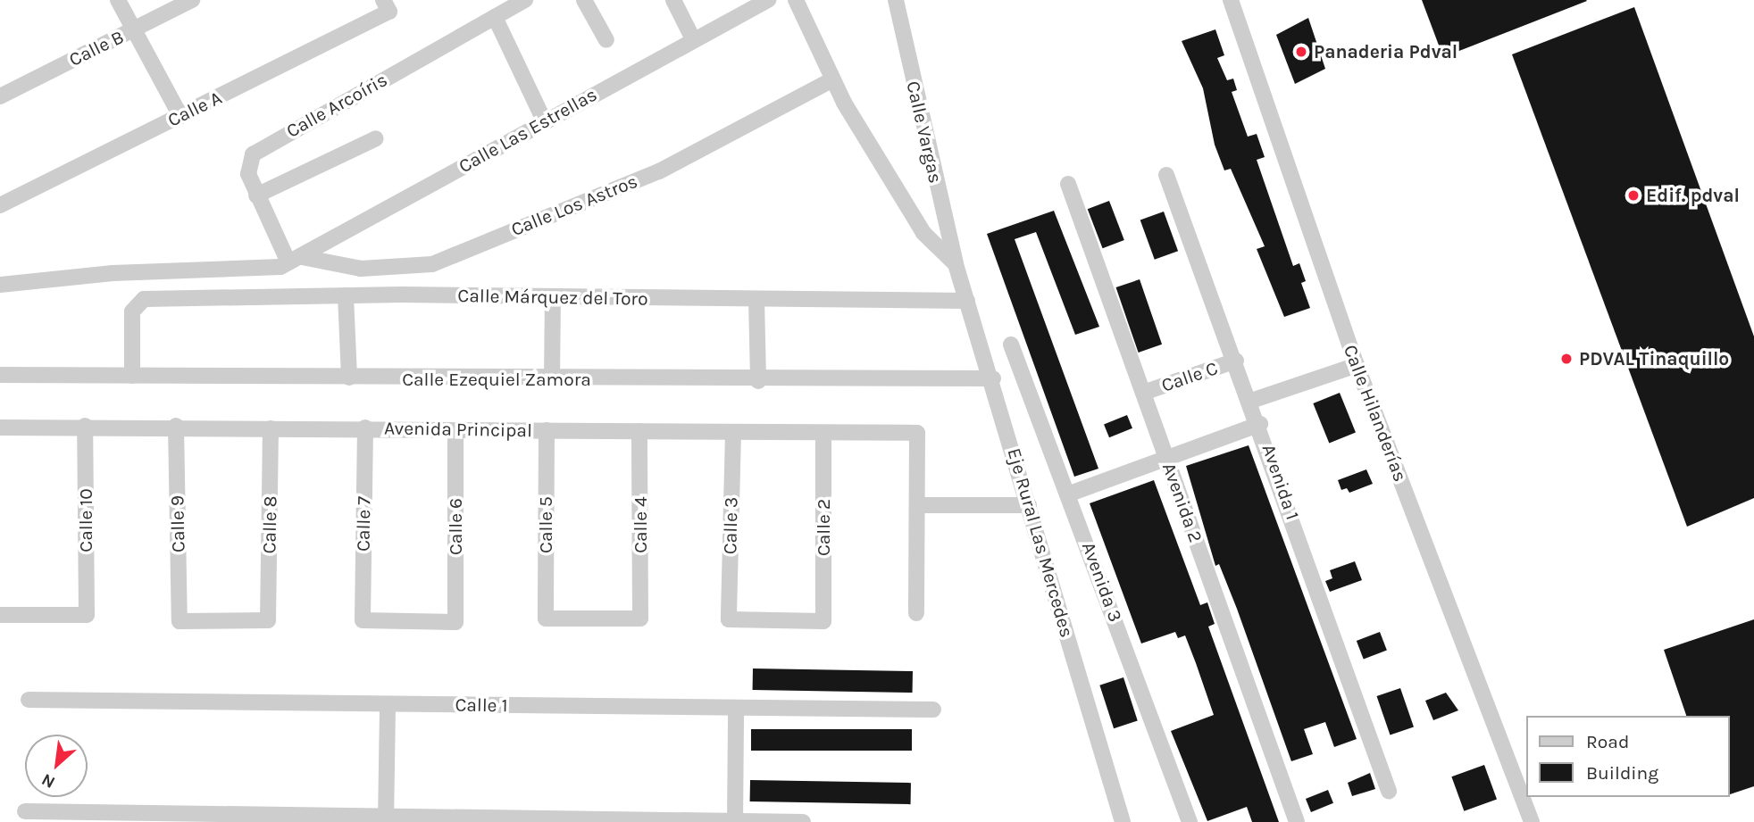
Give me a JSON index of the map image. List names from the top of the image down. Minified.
{"streets":{"street":["Calle B","Calle Arcoíris","Calle A","Calle Las Estrellas","Calle Vargas","Calle Los Astros","Calle Márquez del Toro","Calle C","Calle Ezequiel Zamora","Calle Hilanderías","Avenida Principal","Avenida 1","Avenida 2","Calle 10","Calle 9","Calle 7","Calle 8","Calle 5","Calle 4","Calle 3","Calle 6","Calle 2","Eje Rural Las Mercedes","Avenida 3","Calle 1"]},"crossings":[["Calle Arcoíris","Calle Las Estrellas"],["Calle Arcoíris","Calle Los Astros"],["Calle Las Estrellas","Calle Los Astros"],["Calle Vargas","Eje Rural Las Mercedes"],["Calle Márquez del Toro","Calle Ezequiel Zamora"],["Calle Márquez del Toro","Eje Rural Las Mercedes"],["Calle C","Avenida 1"],["Calle C","Avenida 2"],["Calle Ezequiel Zamora","Eje Rural Las Mercedes"],["Avenida Principal","Calle 10"],["Avenida Principal","Calle 9"],["Avenida Principal","Calle 7"],["Avenida Principal","Calle 8"],["Avenida Principal","Calle 5"],["Avenida Principal","Calle 4"],["Avenida Principal","Calle 3"],["Avenida Principal","Calle 6"],["Avenida Principal","Calle 2"],["Calle 9","Calle 8"],["Calle 7","Calle 6"],["Calle 5","Calle 4"],["Calle 3","Calle 2"]],"places":["Panaderia Pdval","Edif. pdval","PDVAL Tinaquillo"],"legend":["Road","Building"],"north":"bottom left"}
